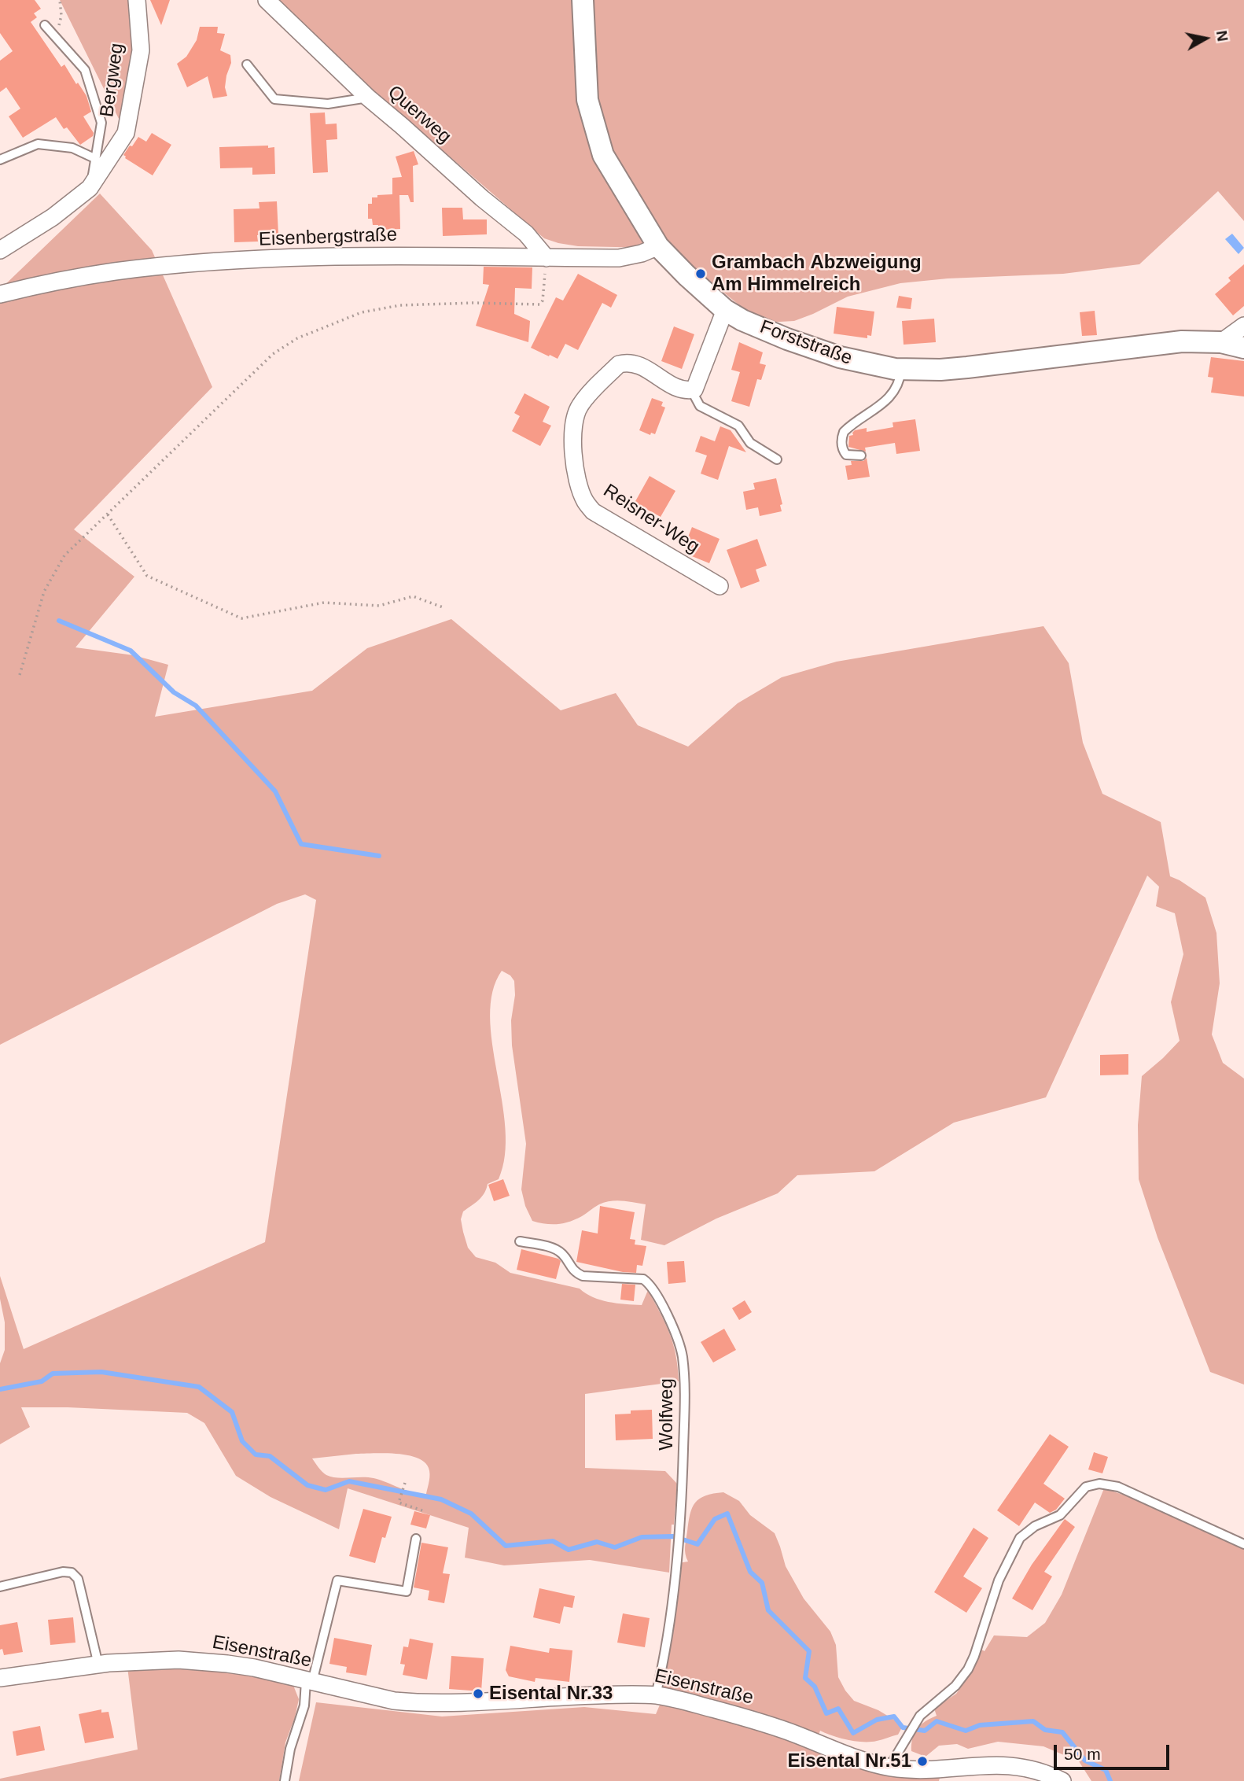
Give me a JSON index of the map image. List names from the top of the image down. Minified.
{"streets":{"street":["Bergweg","Querweg","Eisenbergstraße","Forststraße","Reisner-Weg","Eisenstraße"],"lane":["Wolfweg"]},"crossings":[["Querweg","Eisenbergstraße"],["Eisenbergstraße","Forststraße"],["Wolfweg","Eisenstraße"]],"places":["Grambach Abzweigung Am Himmelreich","Eisental Nr.33","Eisental Nr.51"],"scale_bar":"50 m","north":"right"}
